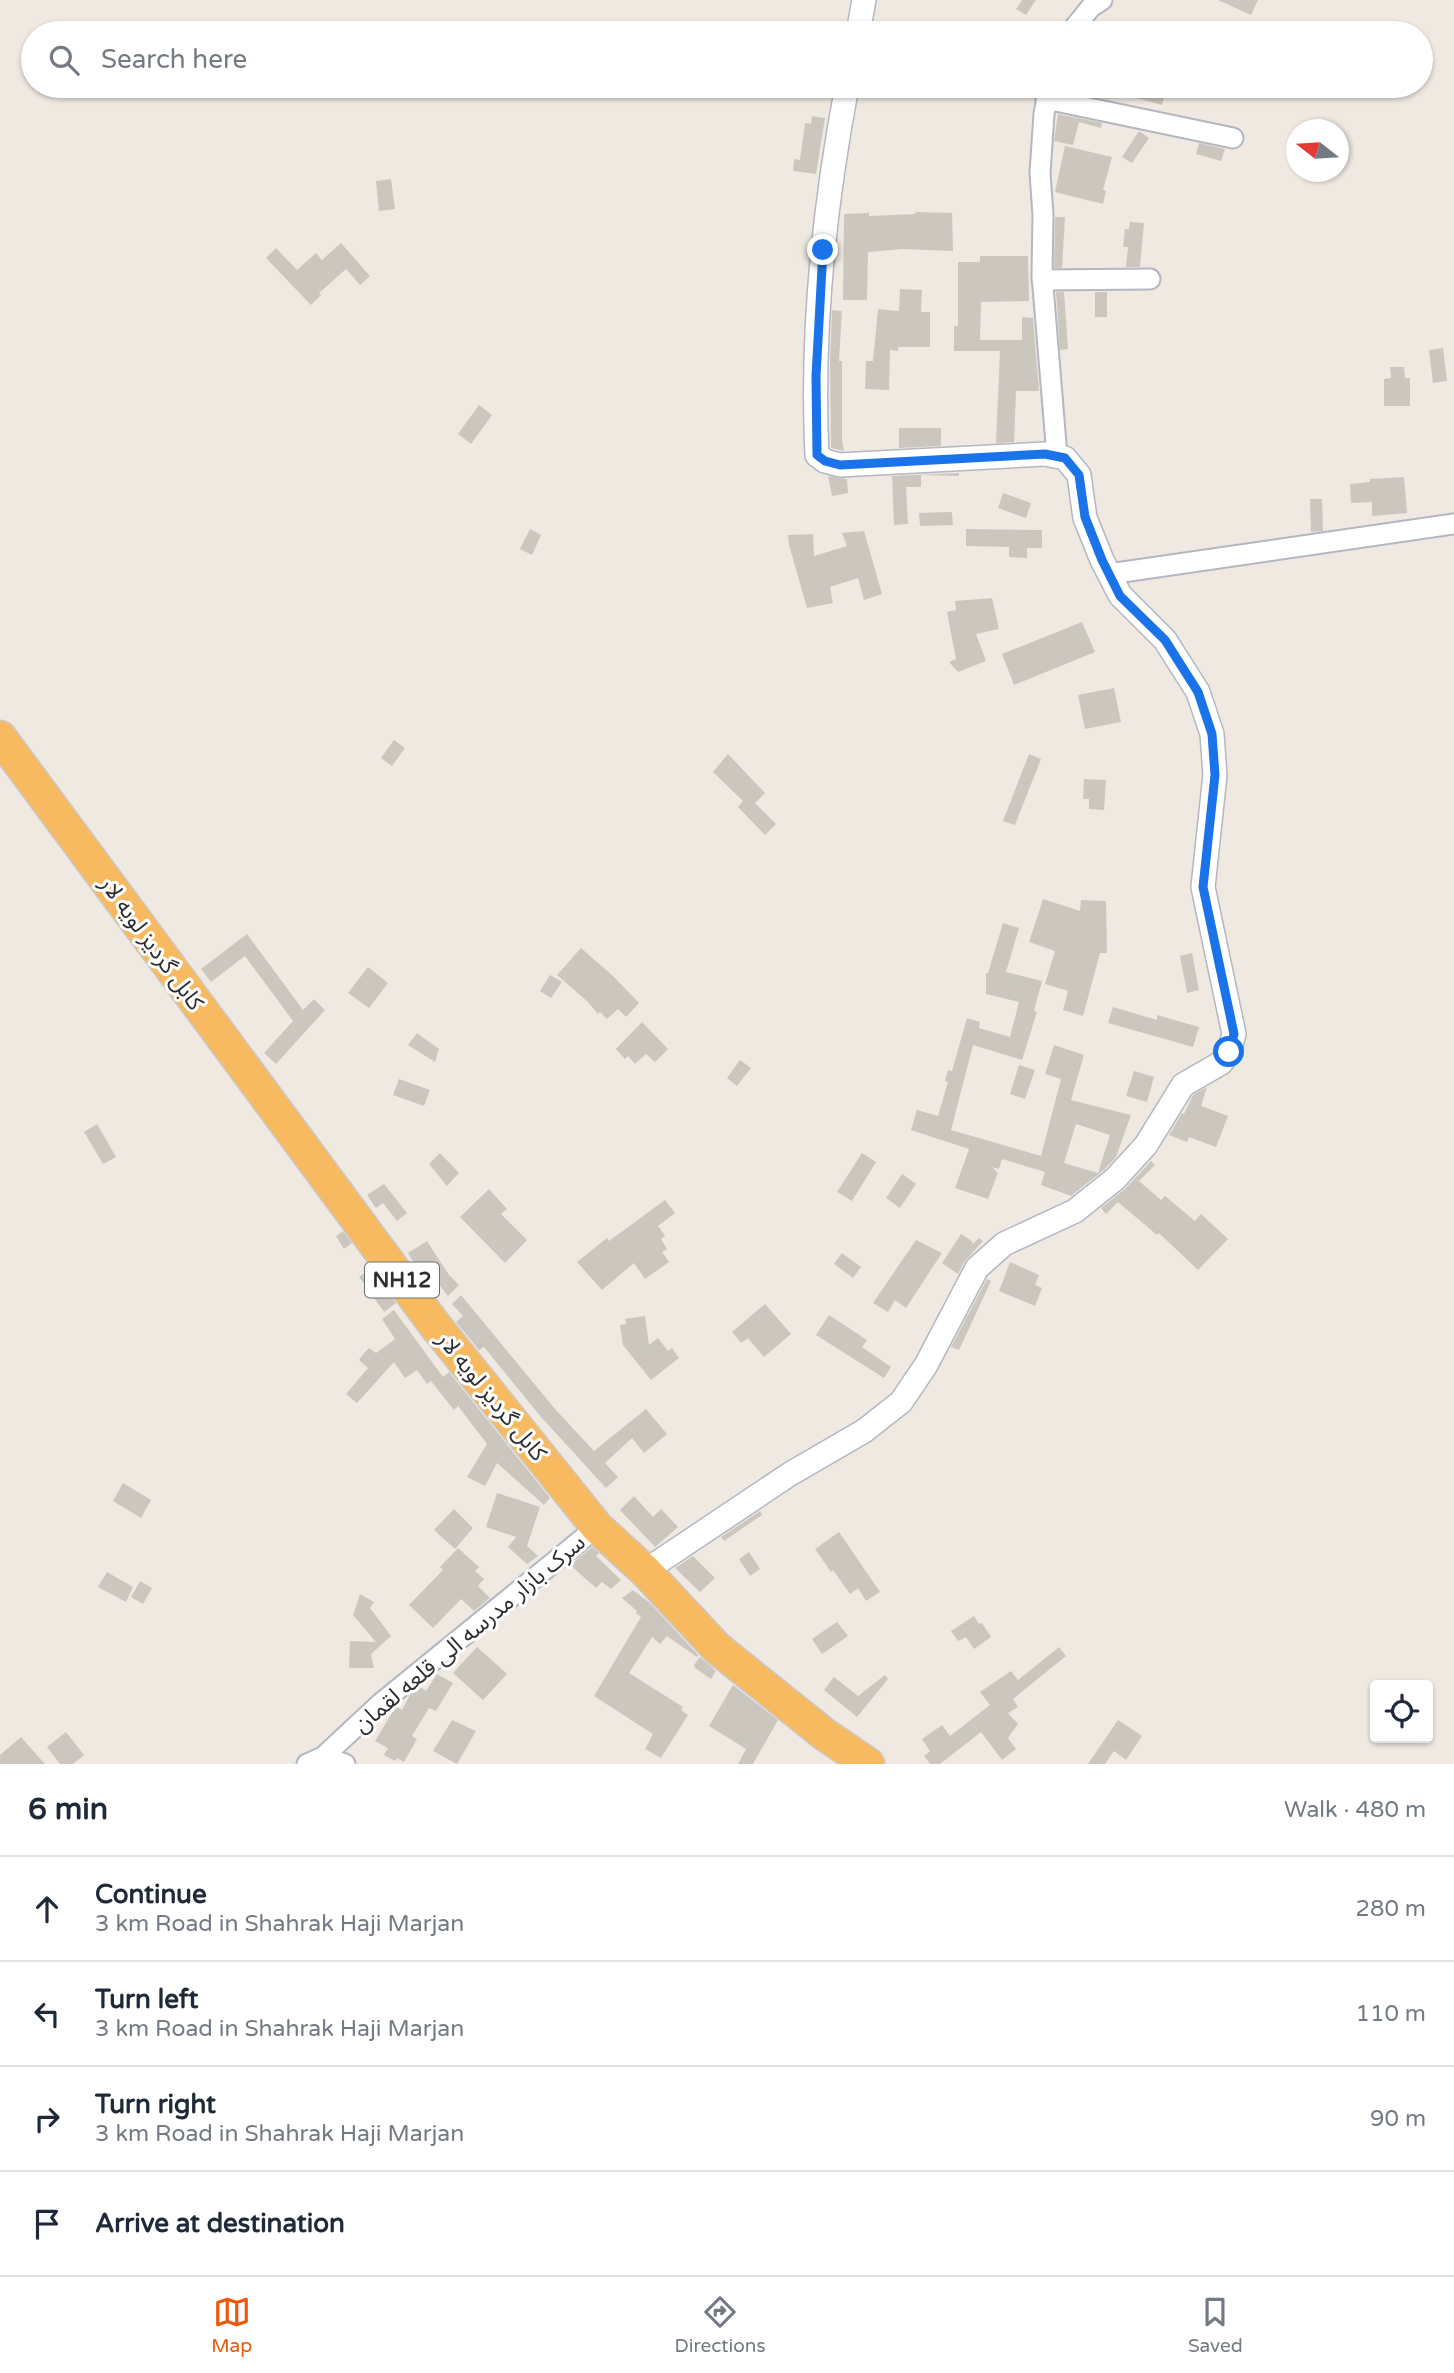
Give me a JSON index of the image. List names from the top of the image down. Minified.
{"streets":{"highway":["کابل گردیز لویه لار","NH12"],"street":["سرک بازار مدرسه الی قلعه لقمان"]},"crossings":[["کابل گردیز لویه لار","سرک بازار مدرسه الی قلعه لقمان"]],"north":"left","page":{"search":"Search here","heading":["6 min","Walk · 480 m"],"list":[["Continue","3 km Road in Shahrak Haji Marjan","280 m"],["Turn left","3 km Road in Shahrak Haji Marjan","110 m"],["Turn right","3 km Road in Shahrak Haji Marjan","90 m"],"Arrive at destination"],"nav":["Map","Directions","Saved"]}}
